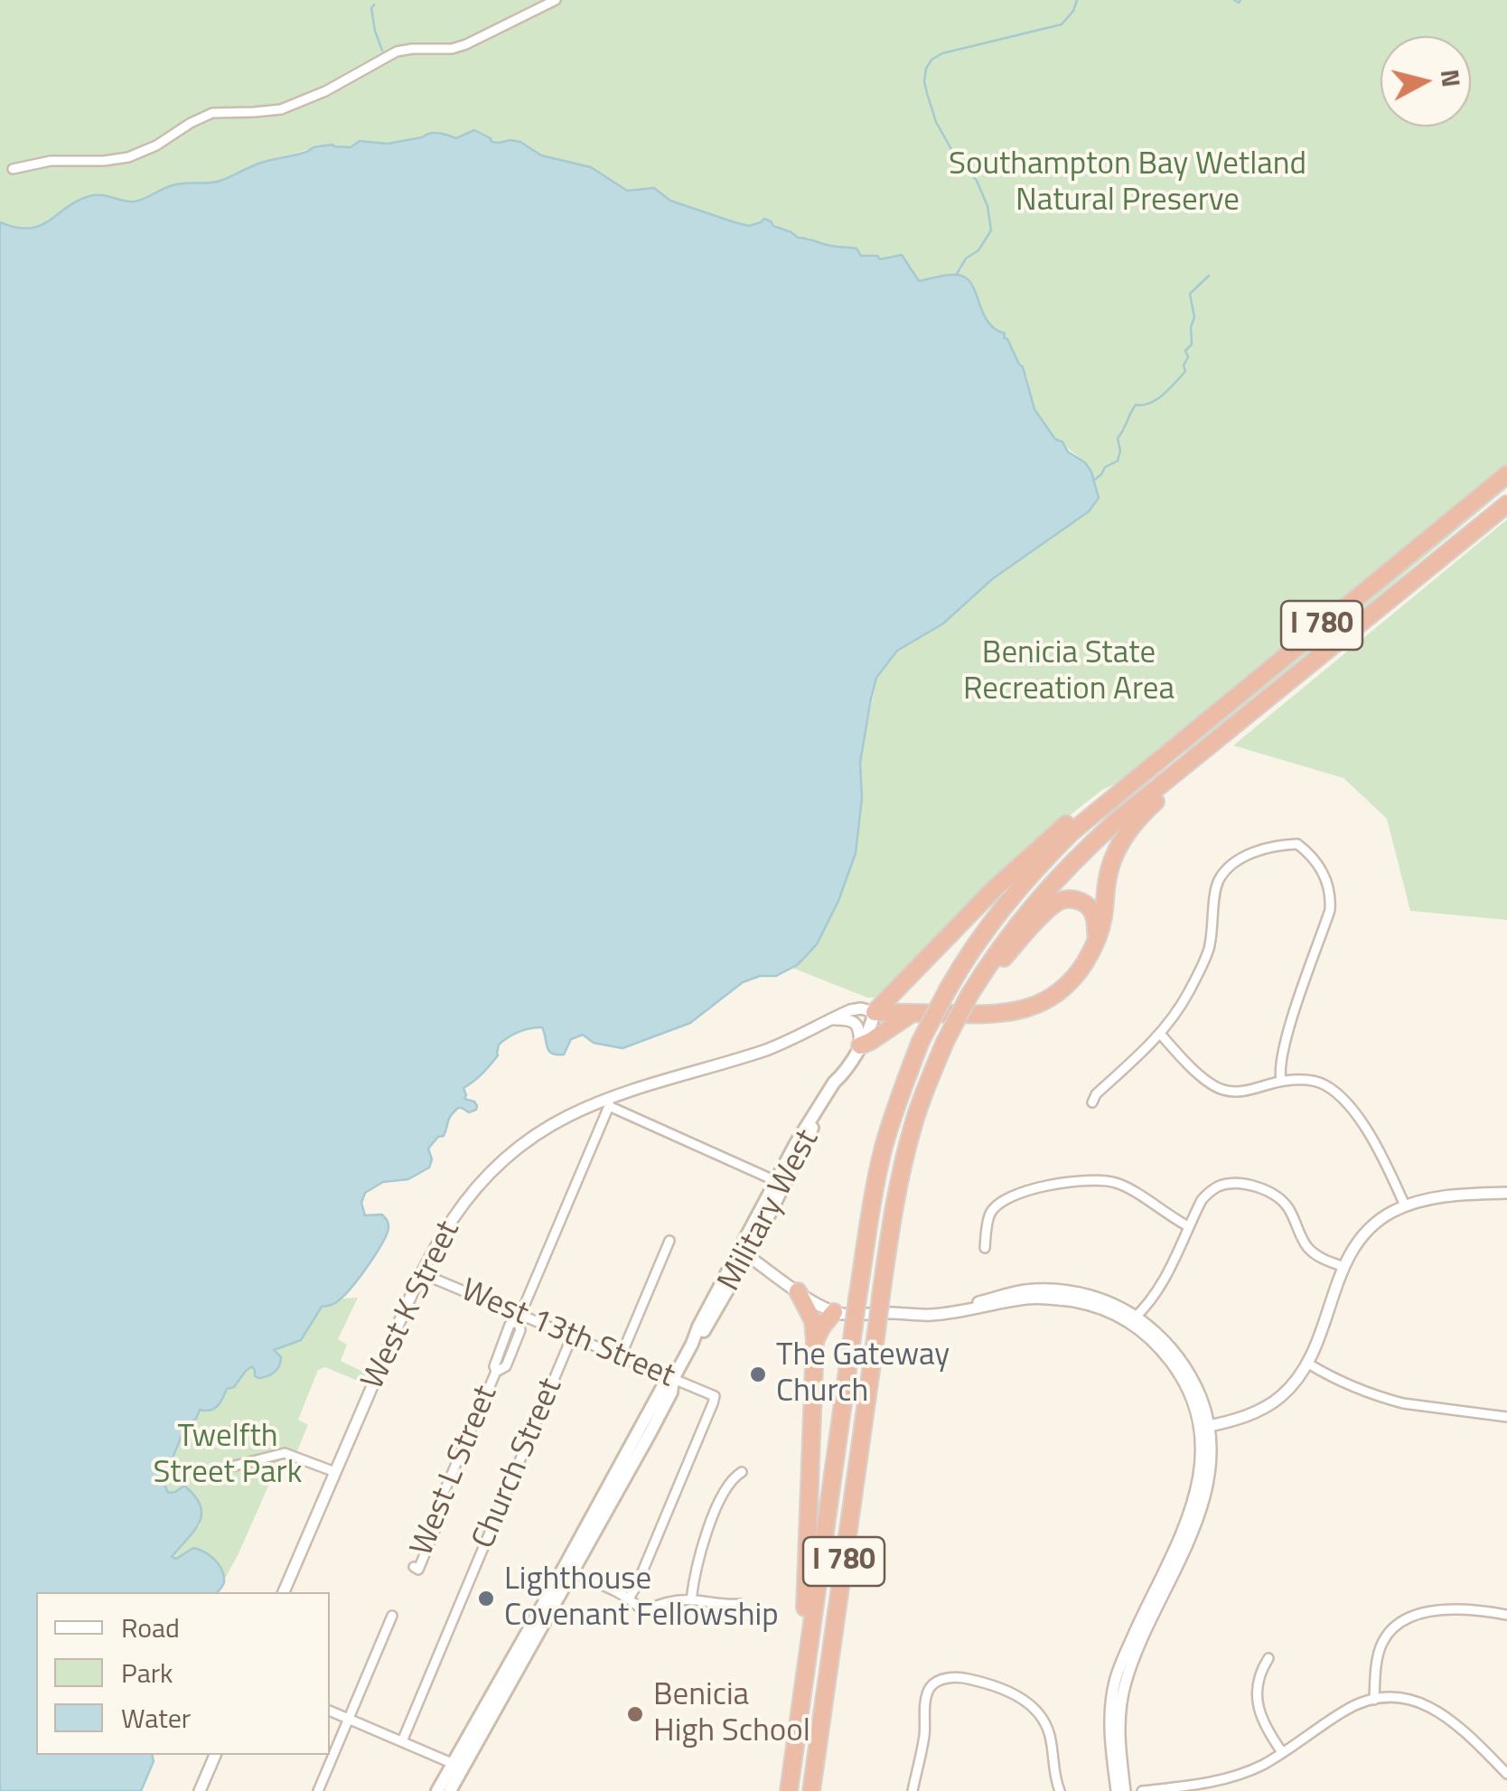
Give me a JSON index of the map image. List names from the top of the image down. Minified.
{"streets":{"highway":["I 780"],"main road":["Military West"],"street":["West K Street","West 13th Street","Church Street","West L Street"]},"crossings":[["Military West","West K Street"],["Military West","West 13th Street"],["West K Street","West 13th Street"],["West K Street","West L Street"],["West 13th Street","Church Street"],["West 13th Street","West L Street"]],"parks":["Southampton Bay Wetland Natural Preserve","Benicia State Recreation Area","Twelfth Street Park"],"places":["The Gateway Church","Lighthouse Covenant Fellowship","Benicia High School"],"legend":["Road","Park","Water"],"north":"right"}
